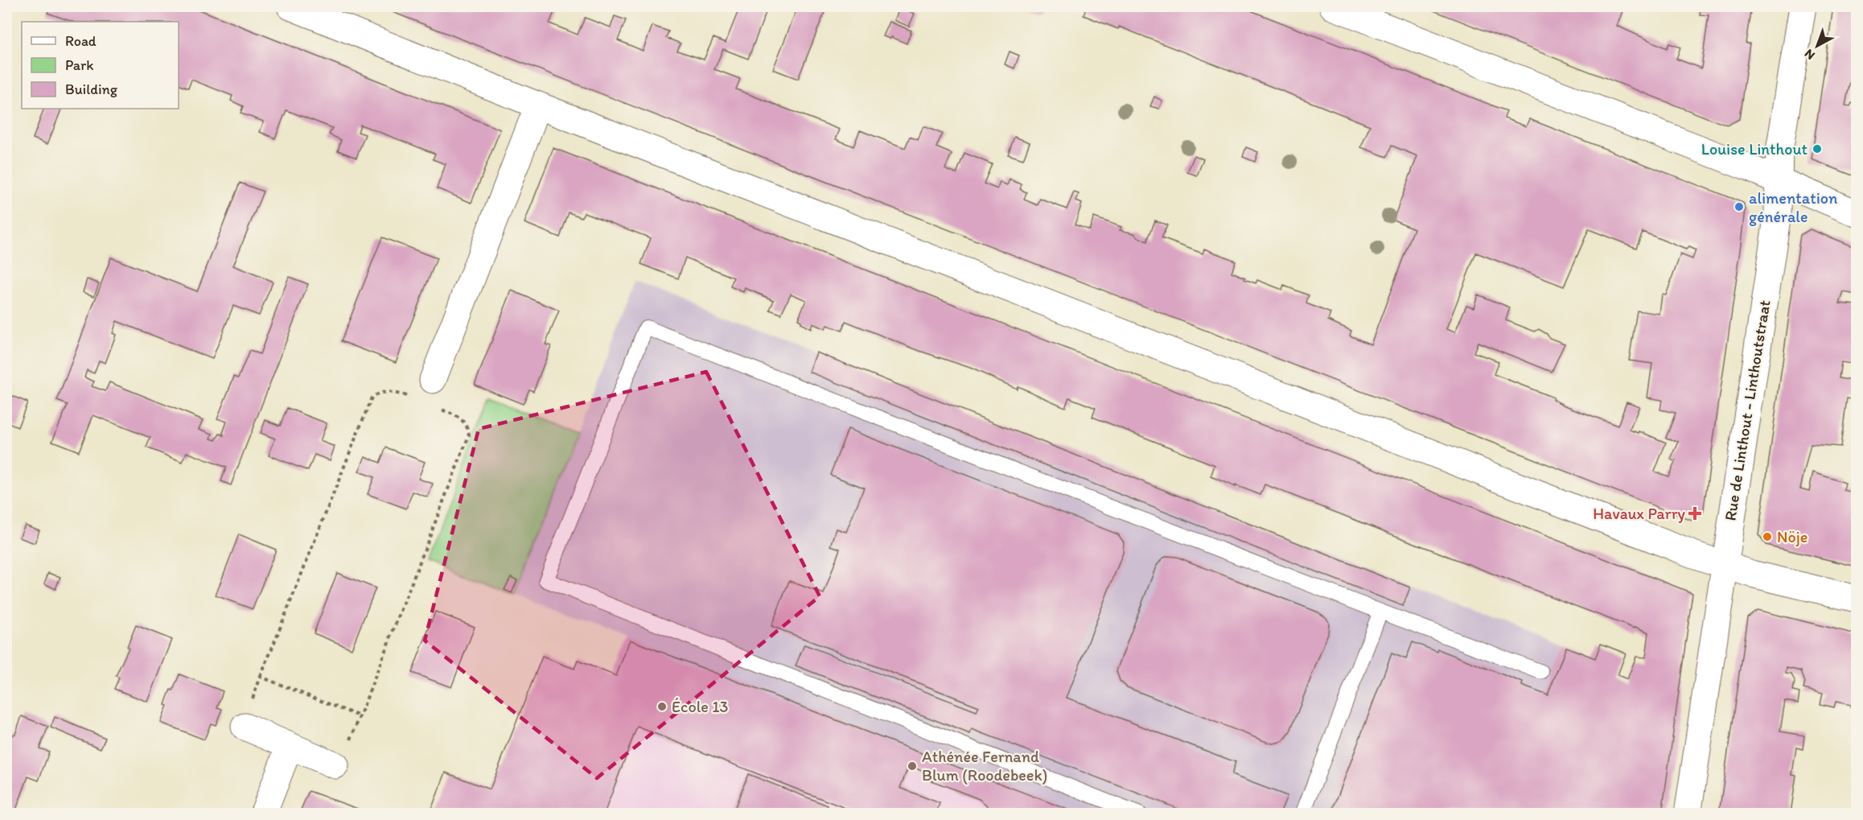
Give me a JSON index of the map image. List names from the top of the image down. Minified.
{"streets":{"street":["Rue de Linthout - Linthoutstraat"]},"places":{"other":["Louise Linthout","alimentation générale","Nöje","École 13","Athénée Fernand Blum (Roodebeek)"],"health":["Havaux Parry"]},"legend":["Road","Park","Building"],"north":"bottom left"}
